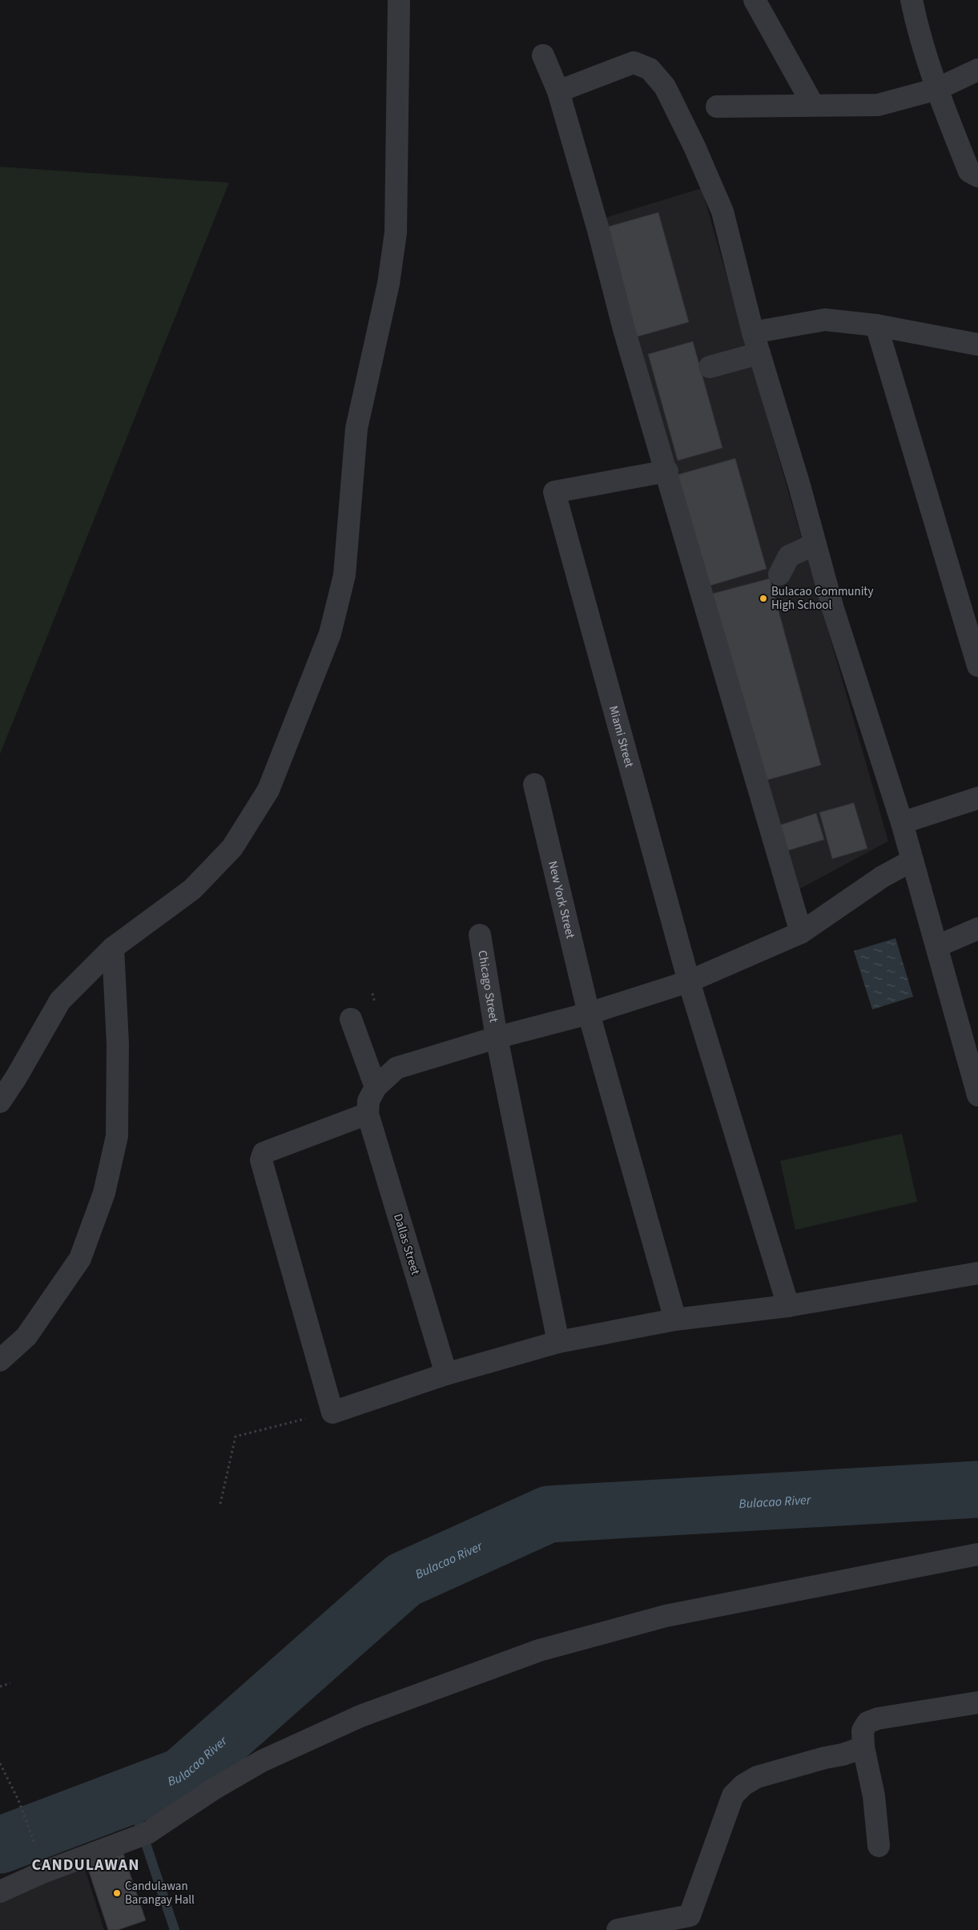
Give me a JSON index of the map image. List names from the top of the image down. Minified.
{"streets":{"street":["Miami Street","New York Street","Chicago Street","Dallas Street"]},"districts":["CANDULAWAN"],"water":["Bulacao River"],"places":["Bulacao Community High School","Candulawan Barangay Hall"]}
